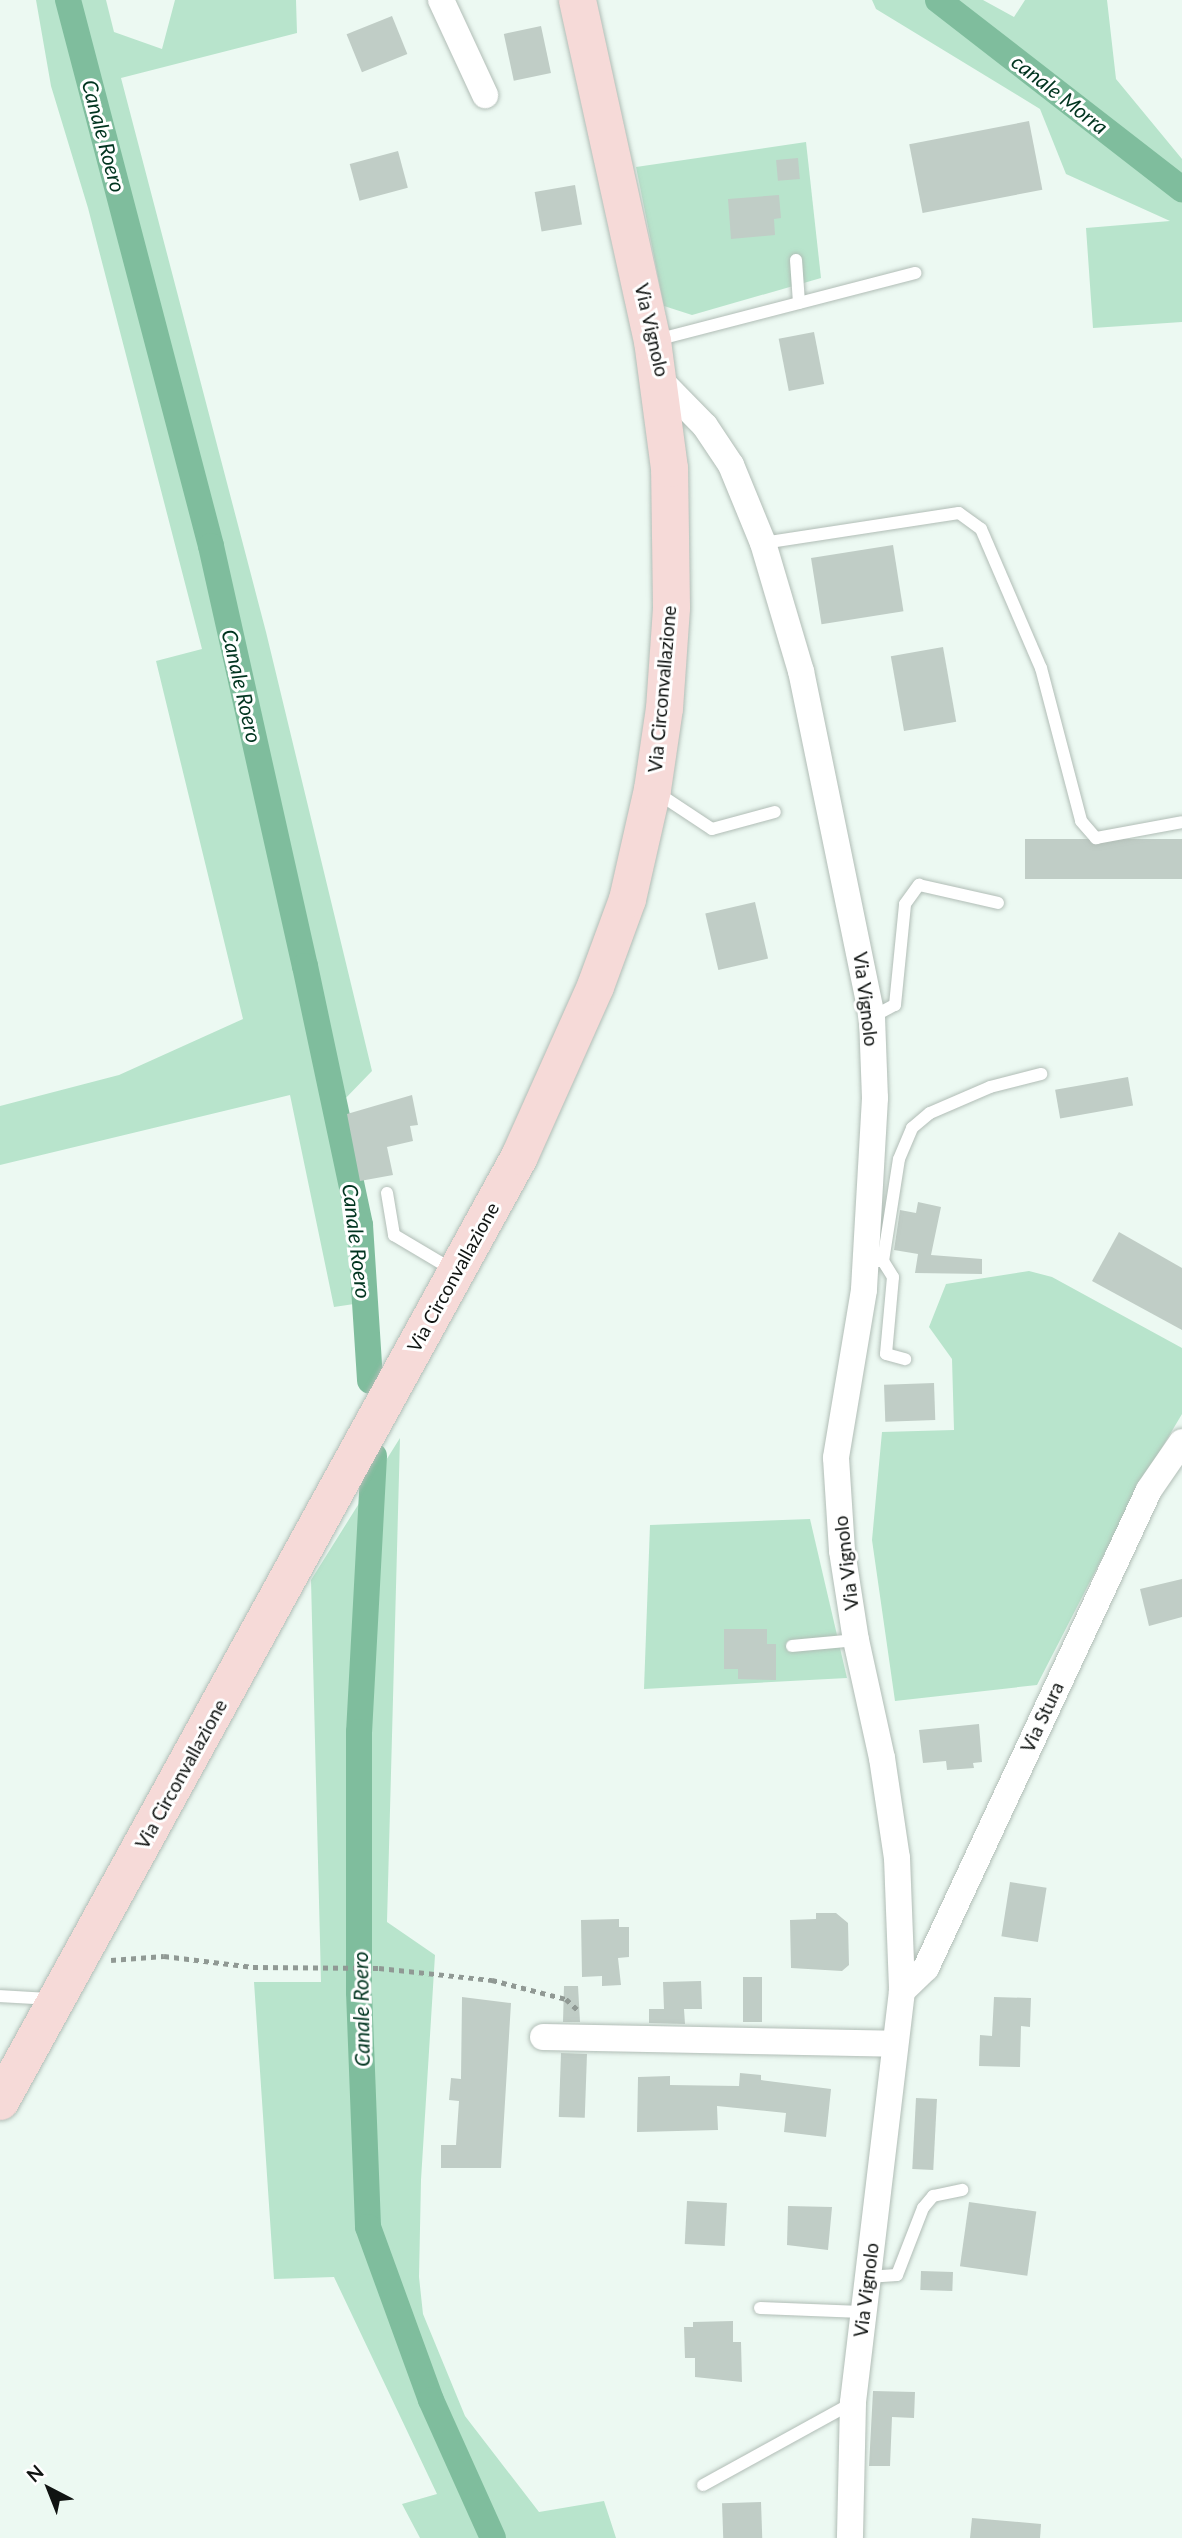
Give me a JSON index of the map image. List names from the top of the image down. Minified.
{"streets":{"main road":["Via Vignolo","Via Circonvallazione"],"street":["Via Stura"]},"crossings":[["Via Vignolo","Via Circonvallazione"],["Via Vignolo","Via Stura"]],"water":["canale Morra","Canale Roero"],"north":"top left"}
